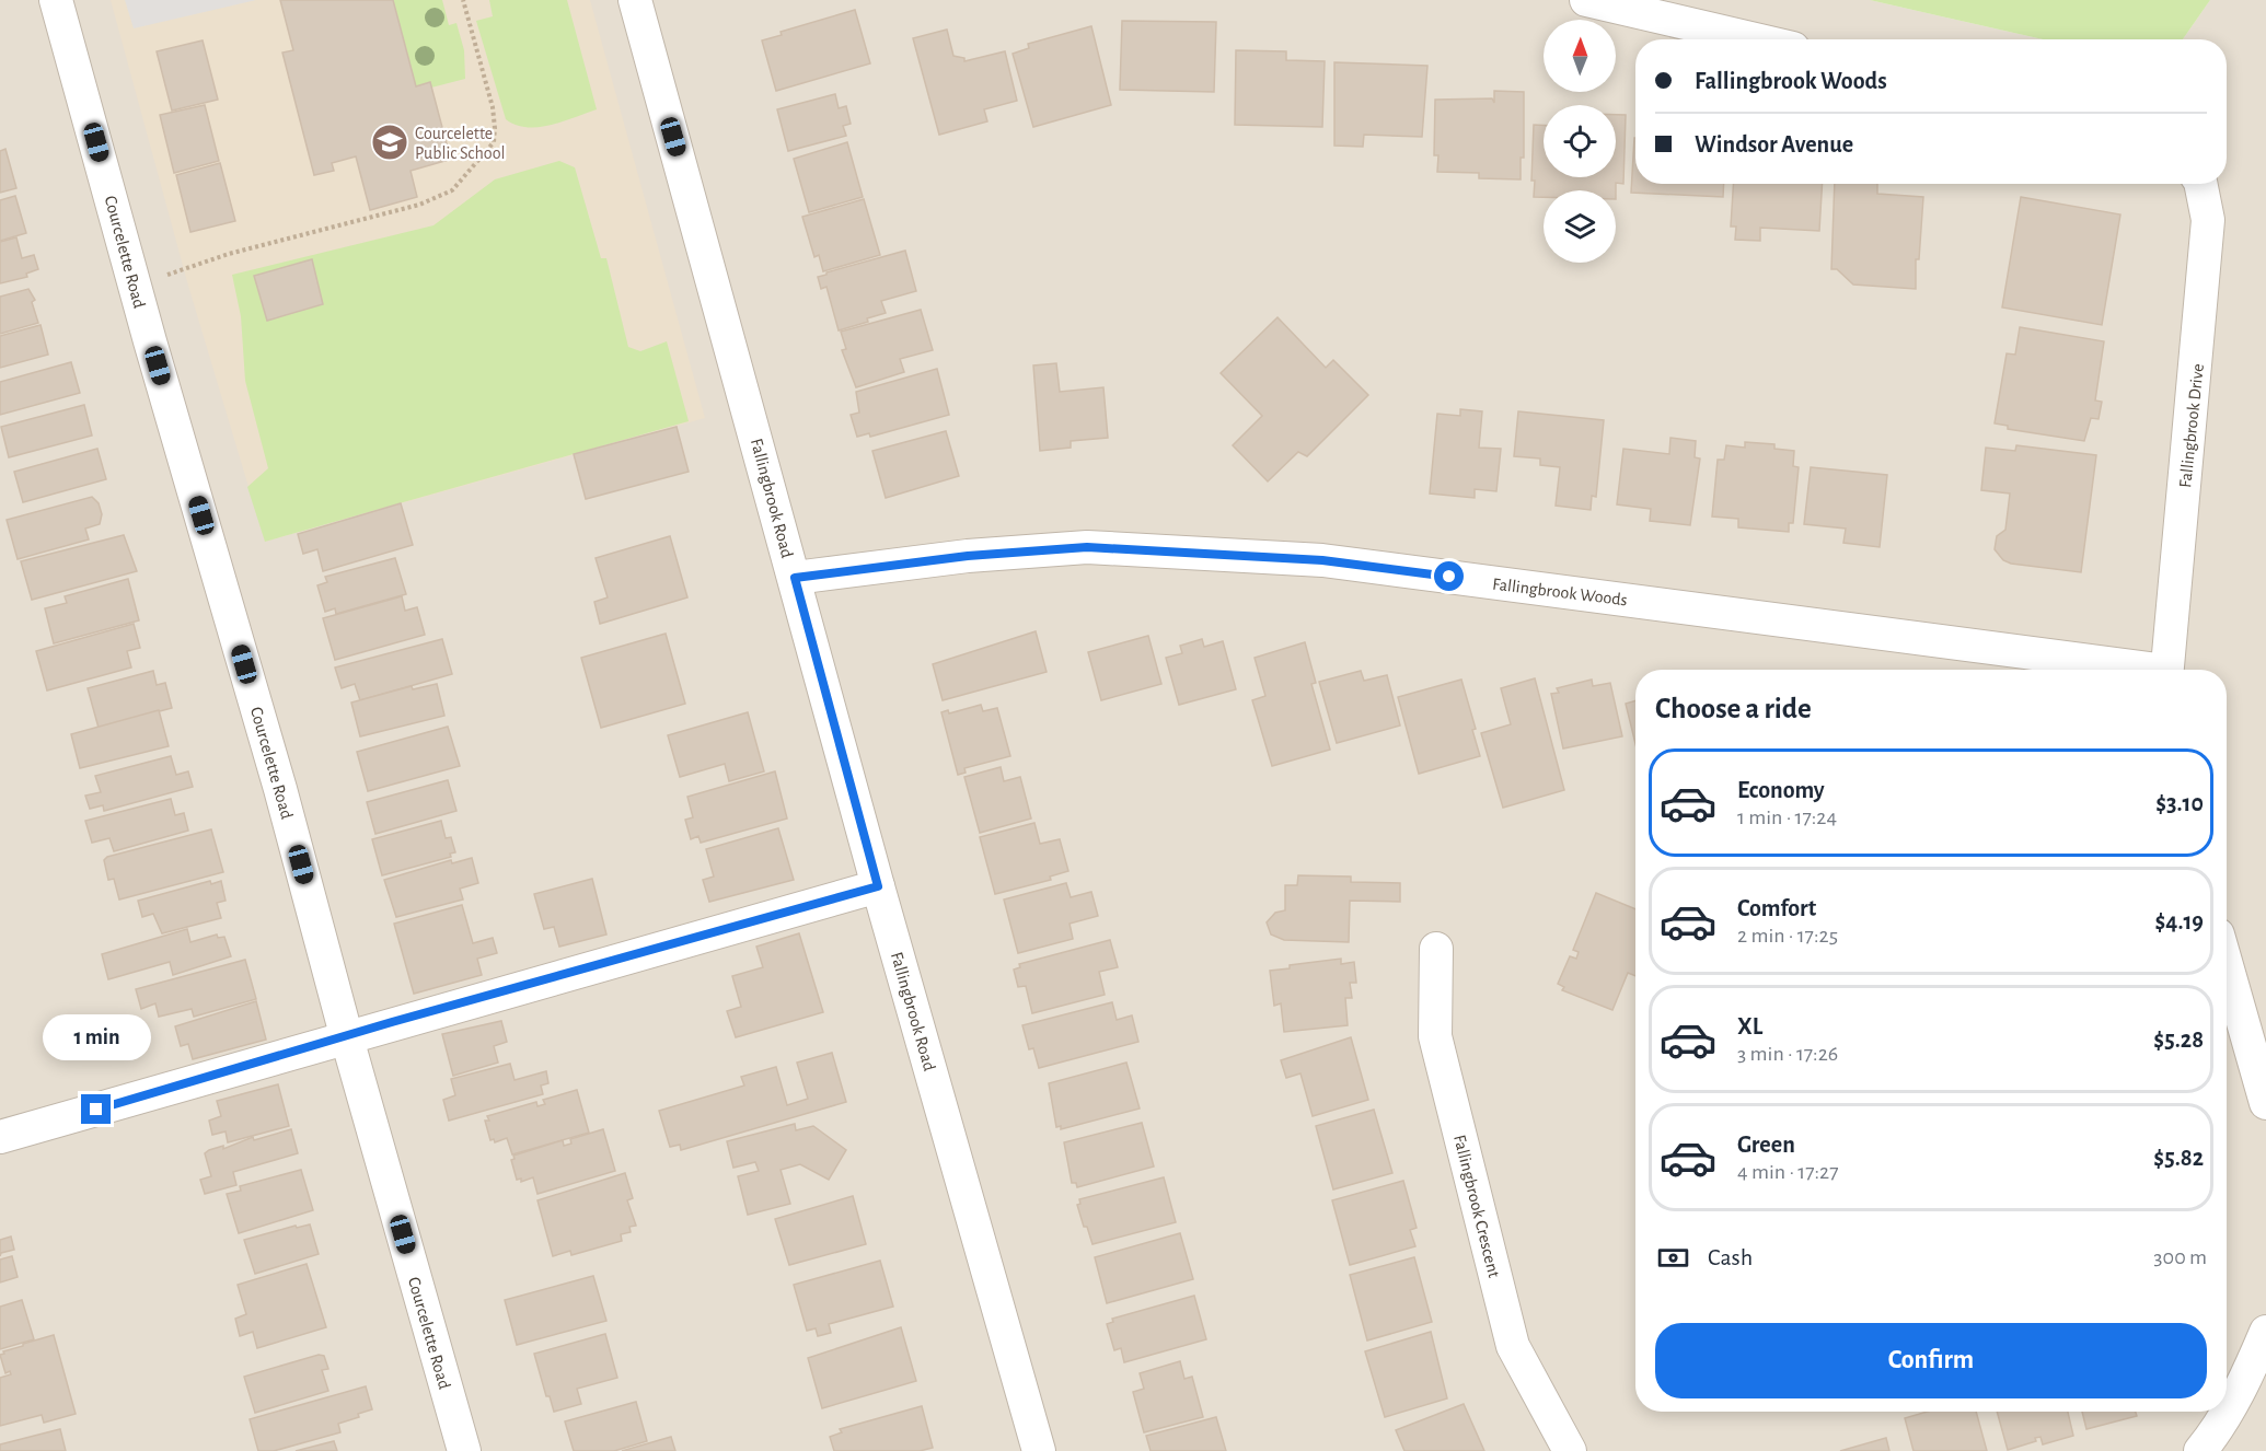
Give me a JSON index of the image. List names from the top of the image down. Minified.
{"streets":{"street":["Courcelette Road","Fallingbrook Drive","Fallingbrook Road","Fallingbrook Woods","Fallingbrook Crescent"]},"crossings":[["Fallingbrook Road","Fallingbrook Woods"]],"places":{"school or university":["Courcelette Public School"]},"north":"top","page":{"banner":["Fallingbrook Woods","Windsor Avenue"],"heading":"Choose a ride","list":[{"name":"Economy","note":"1 min · 17:24","value":"$3.10"},{"name":"Comfort","note":"2 min · 17:25","value":"$4.19"},{"name":"XL","note":"3 min · 17:26","value":"$5.28"},{"name":"Green","note":"4 min · 17:27","value":"$5.82"}],"bubble":"1 min","pay":["Cash","300 m"],"buttons":"Confirm"}}
